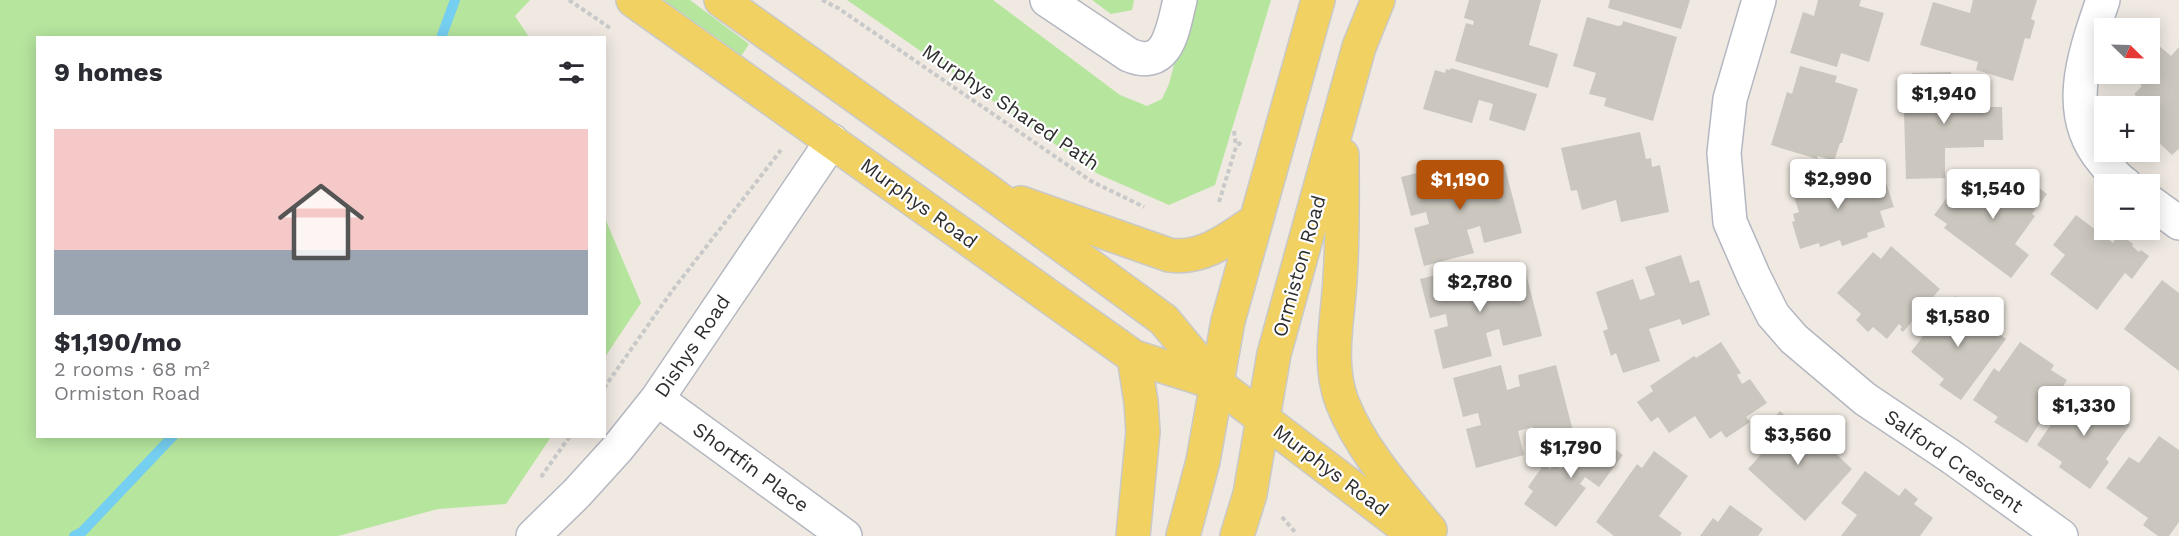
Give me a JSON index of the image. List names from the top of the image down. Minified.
{"streets":{"main road":["Murphys Road","Ormiston Road"],"street":["Dishys Road","Salford Crescent","Shortfin Place"],"path":["Murphys Shared Path"]},"crossings":[["Murphys Road","Ormiston Road"],["Murphys Road","Dishys Road"],["Dishys Road","Shortfin Place"]],"north":"bottom right","page":{"map_buttons":["+","−"],"heading":"9 homes","price":["$1,940","$2,990","$1,190","$1,540","$2,780","$1,580","$1,330","$3,560","$1,790"],"list":[{"name":"$1,190/mo","note":"2 rooms · 68 m² · Ormiston Road"}]}}
